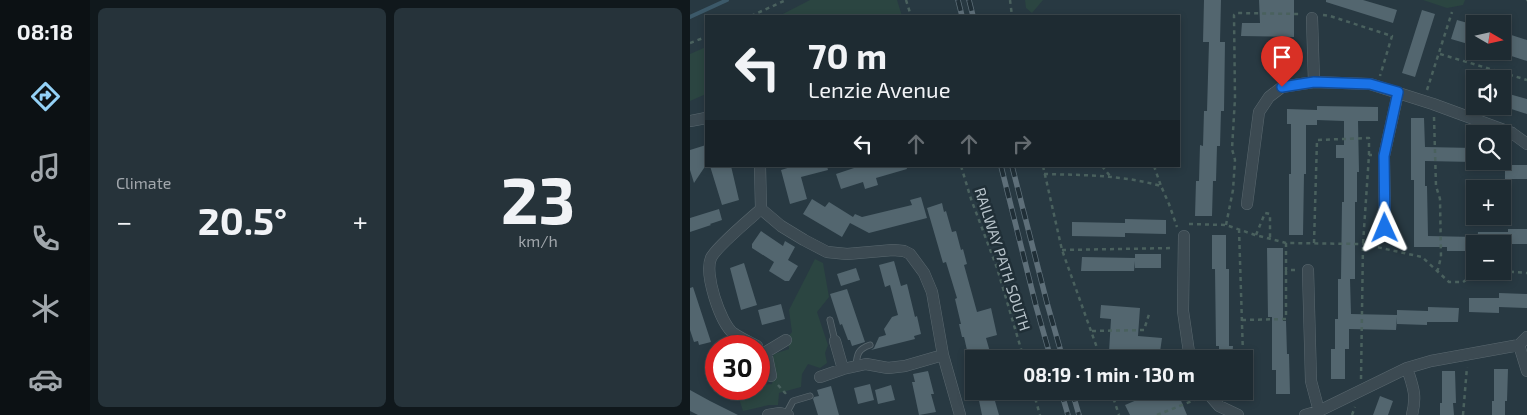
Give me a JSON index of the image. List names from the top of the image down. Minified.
{"streets":{"path":["RAILWAY PATH SOUTH"]},"north":"right","page":{"tabs":"08:18","tile":["Climate",["23","km/h"]],"map_buttons":["+","−"],"turn":["70 m","Lenzie Avenue"],"heat":["−","20.5°","+"],"limit":"30","trip":"08:19 · 1 min · 130 m"}}
